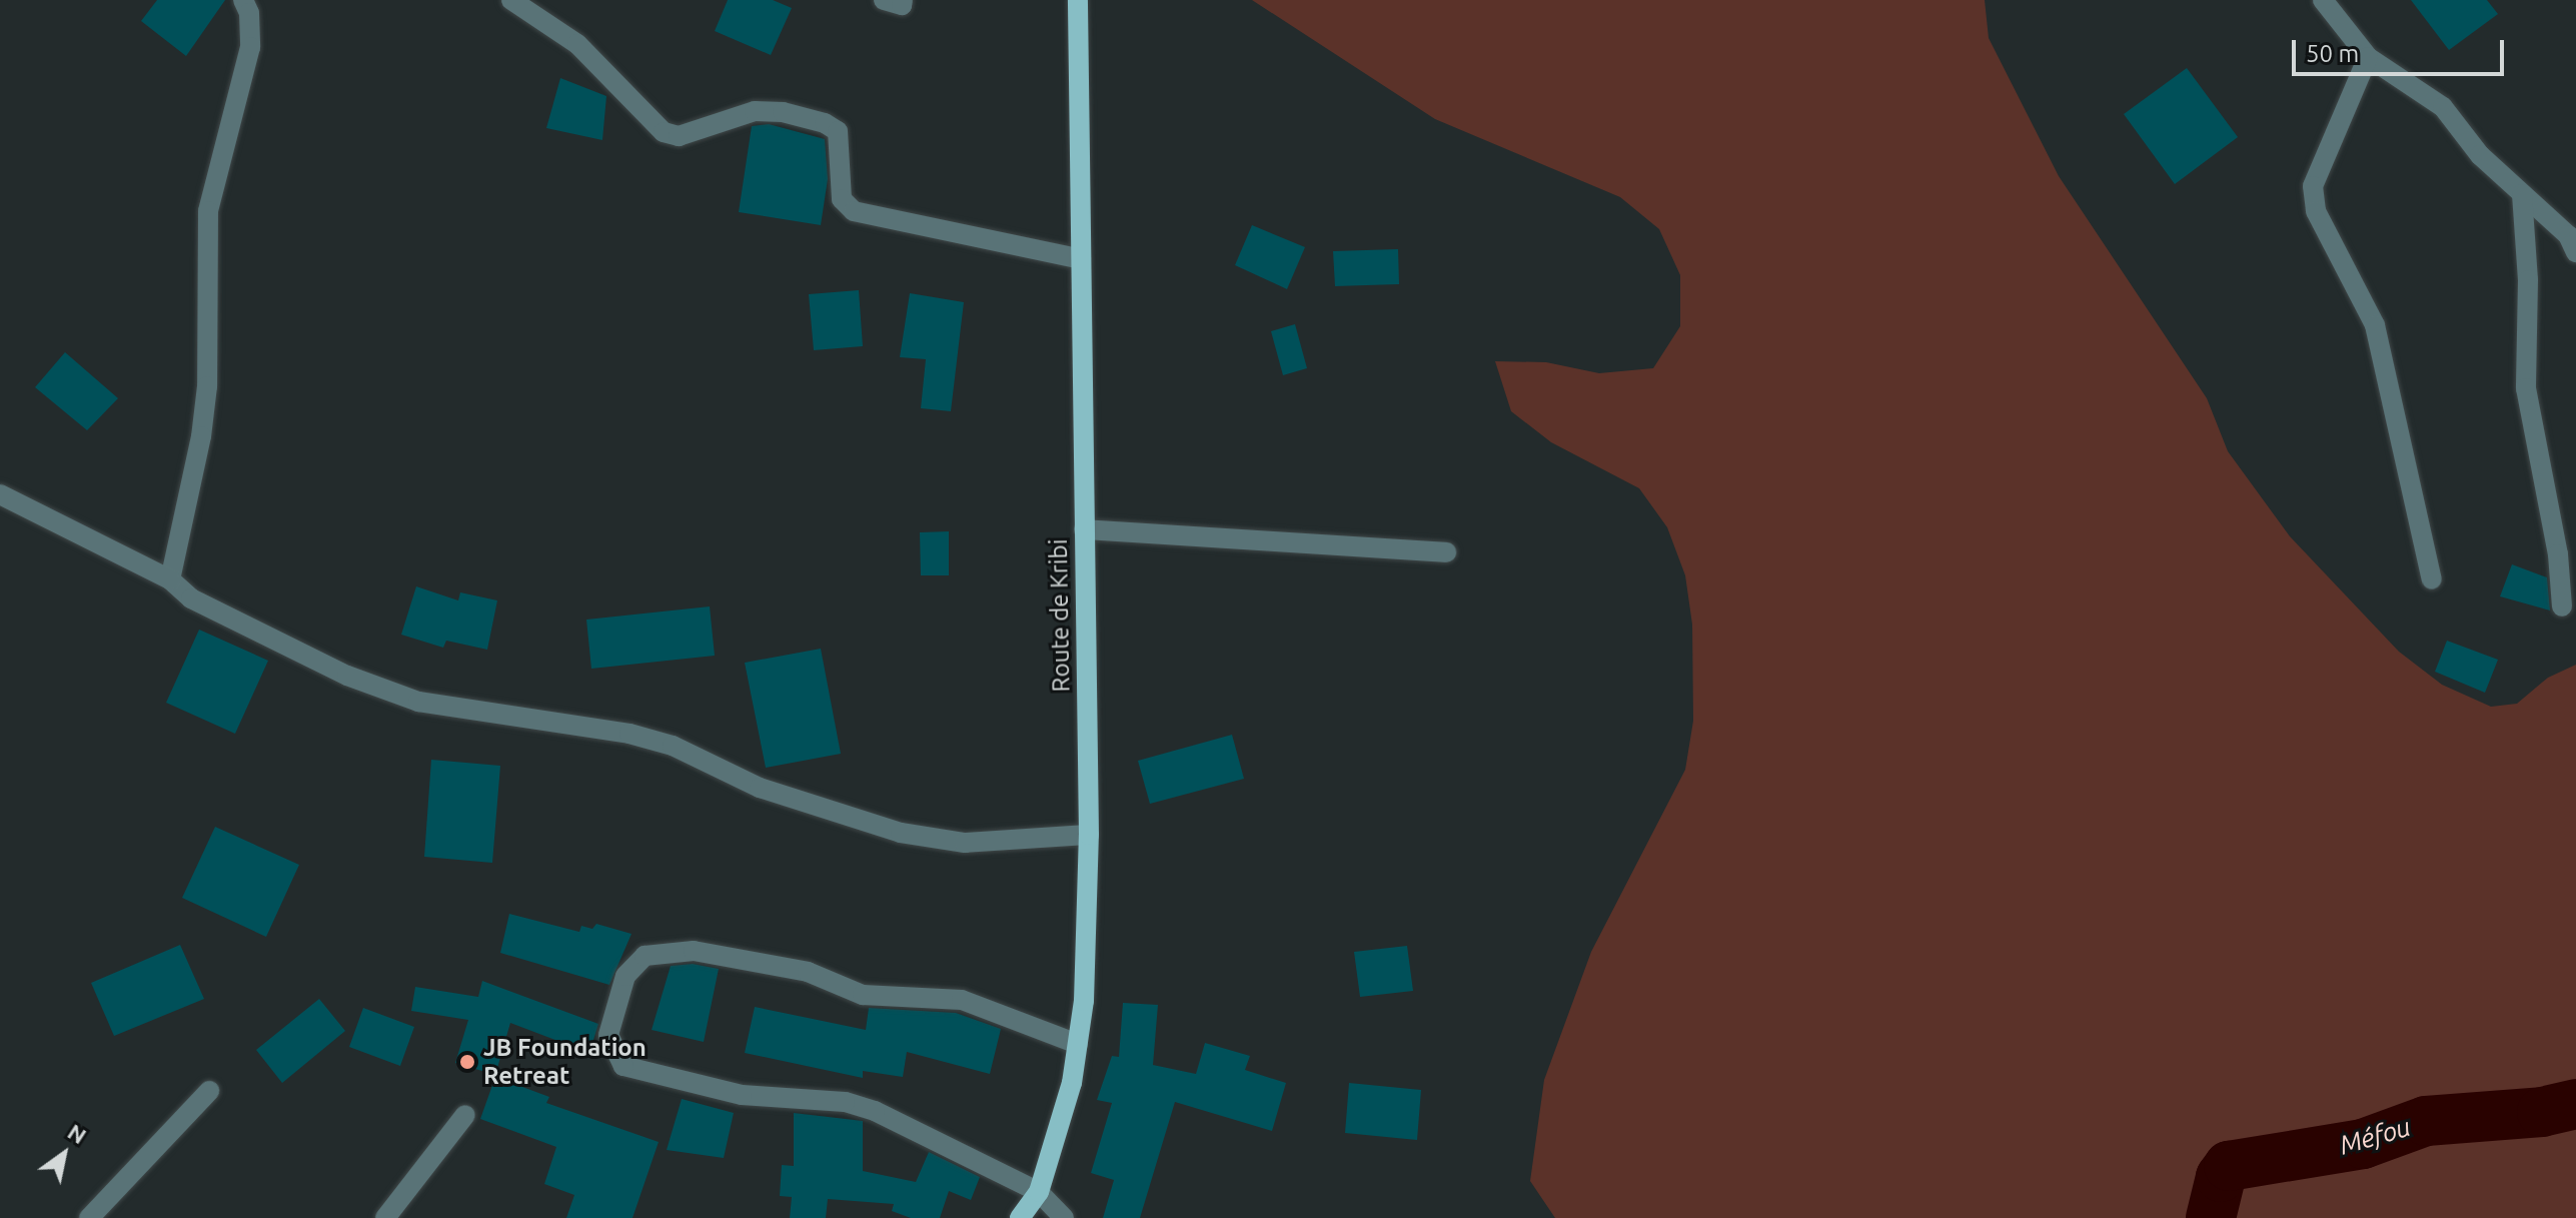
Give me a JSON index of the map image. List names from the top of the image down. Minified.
{"streets":{"main road":["Route de Kribi"]},"water":["Méfou"],"places":["JB Foundation Retreat"],"scale_bar":"50 m","north":"top right"}
